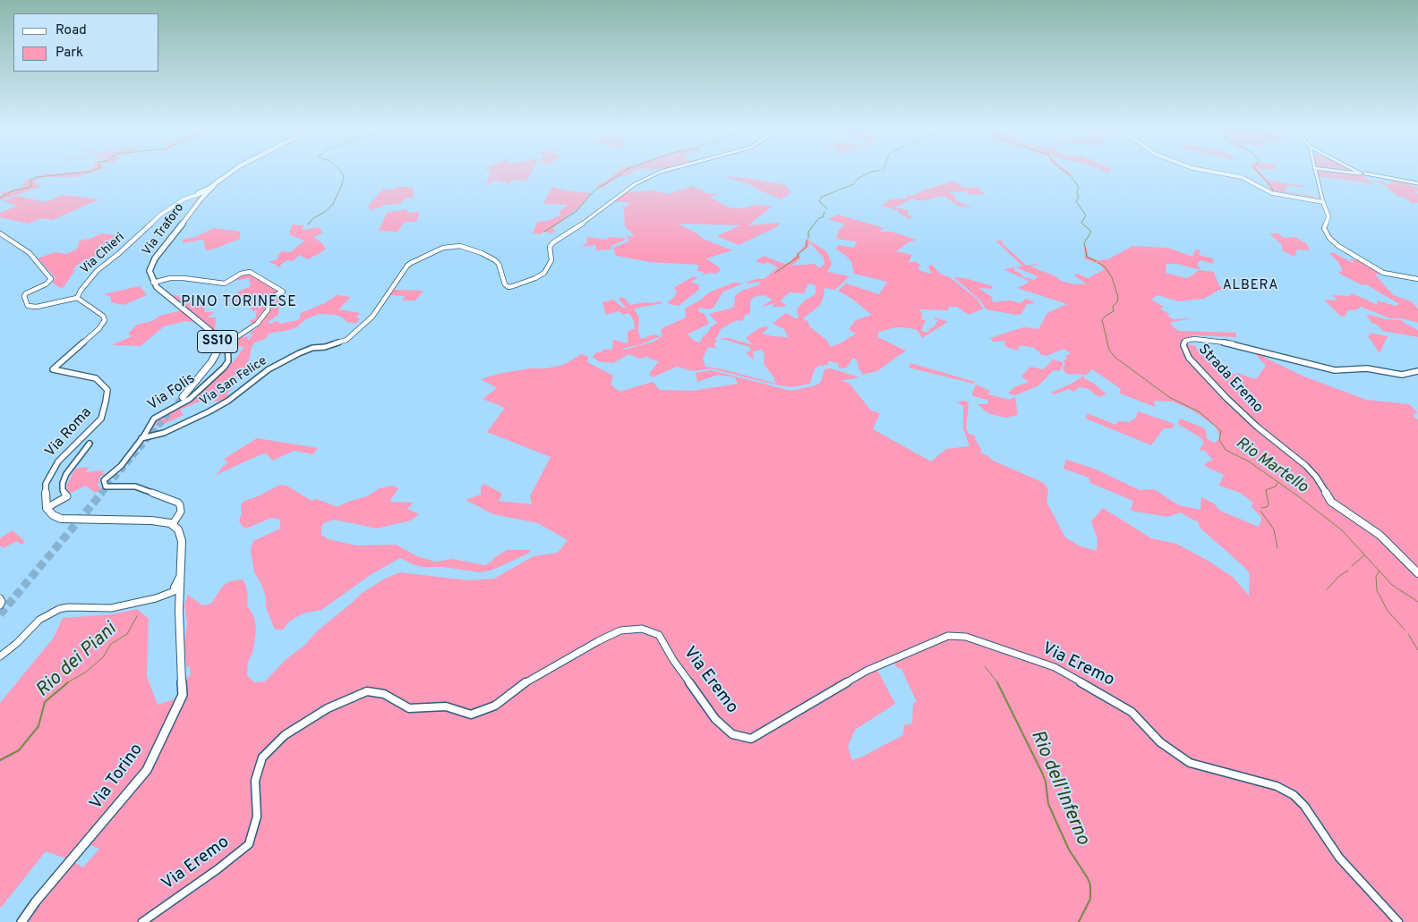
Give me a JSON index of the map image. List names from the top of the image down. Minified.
{"streets":{"main road":["Via Traforo","Via Chieri","SS10","Strada Eremo","Via Roma","Via Torino"],"street":["Via San Felice","Via Folis","Via Eremo"]},"crossings":[["Via Traforo","Via Chieri"],["Via Traforo","SS10"],["Via Traforo","Via Folis"],["SS10","Via Folis"],["Via San Felice","Via Folis"]],"districts":["ALBERA","PINO TORINESE"],"water":["Rio Martello","Rio dei Piani","Rio dell'Inferno"],"legend":["Road","Park"]}
